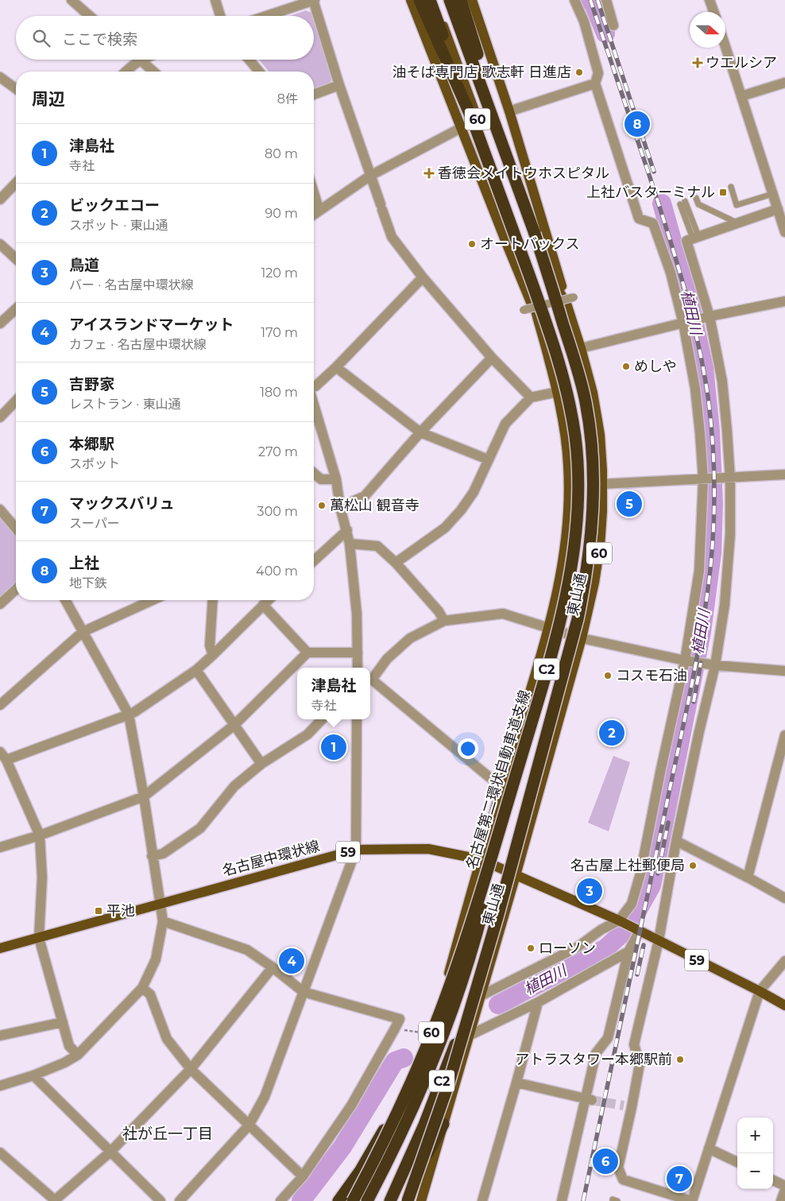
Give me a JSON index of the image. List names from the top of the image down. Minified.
{"streets":{"highway":["C2","名古屋第二環状自動車道支線"],"main road":["60","東山通","59","名古屋中環状線"]},"crossings":[["60","東山通"],["東山通","C2"],["東山通","名古屋中環状線"],["C2","名古屋第二環状自動車道支線"]],"districts":["社が丘一丁目"],"water":["植田川"],"places":{"health":["ウエルシア","香徳会メイトウホスピタル"],"other":["油そば専門店 歌志軒 日進店","オートバックス","めしや","萬松山 観音寺","コスモ石油","名古屋上社郵便局","ローソン","アトラスタワー本郷駅前"],"transit":["上社バスターミナル","平池"]},"north":"right","page":{"search":"ここで検索","heading":["周辺","8件"],"pins":["8","5","2","1","3","4","6","7"],"list":[{"mark":"1","name":"津島社","note":"寺社","value":"80 m"},{"mark":"2","name":"ビックエコー","note":"スポット · 東山通","value":"90 m"},{"mark":"3","name":"鳥道","note":"バー · 名古屋中環状線","value":"120 m"},{"mark":"4","name":"アイスランドマーケット","note":"カフェ · 名古屋中環状線","value":"170 m"},{"mark":"5","name":"吉野家","note":"レストラン · 東山通","value":"180 m"},{"mark":"6","name":"本郷駅","note":"スポット","value":"270 m"},{"mark":"7","name":"マックスバリュ","note":"スーパー","value":"300 m"},{"mark":"8","name":"上社","note":"地下鉄","value":"400 m"}],"popup":["津島社","寺社"],"map_buttons":["+","−"]}}
